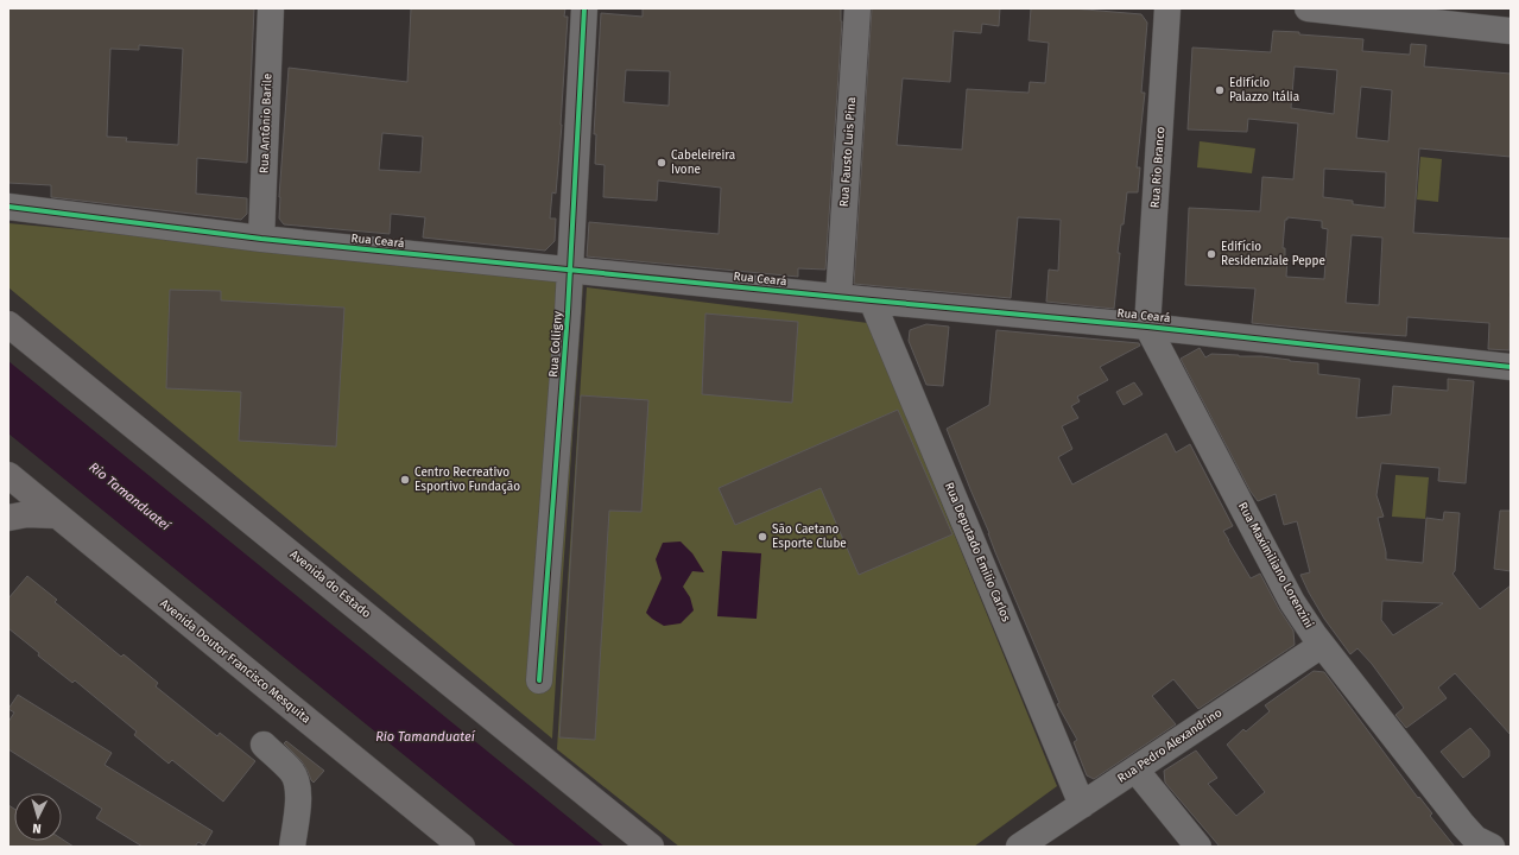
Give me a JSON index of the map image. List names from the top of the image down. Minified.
{"streets":{"highway":["Avenida do Estado","Avenida Doutor Francisco Mesquita"],"street":["Rua Antônio Barile","Rua Fausto Luis Pina","Rua Rio Branco","Rua Ceará","Rua Colligny","Rua Deputado Emilio Carlos","Rua Maximiliano Lorenzini","Rua Pedro Alexandrino"]},"crossings":[["Rua Antônio Barile","Rua Ceará"],["Rua Fausto Luis Pina","Rua Ceará"],["Rua Rio Branco","Rua Ceará"],["Rua Rio Branco","Rua Maximiliano Lorenzini"],["Rua Ceará","Rua Colligny"],["Rua Ceará","Rua Deputado Emilio Carlos"],["Rua Ceará","Rua Maximiliano Lorenzini"],["Rua Deputado Emilio Carlos","Rua Pedro Alexandrino"],["Rua Maximiliano Lorenzini","Rua Pedro Alexandrino"]],"water":["Rio Tamanduateí"],"places":["Edifício Palazzo Itália","Cabeleireira Ivone","Edifício Residenziale Peppe","Centro Recreativo Esportivo Fundação","São Caetano Esporte Clube"],"north":"bottom"}
